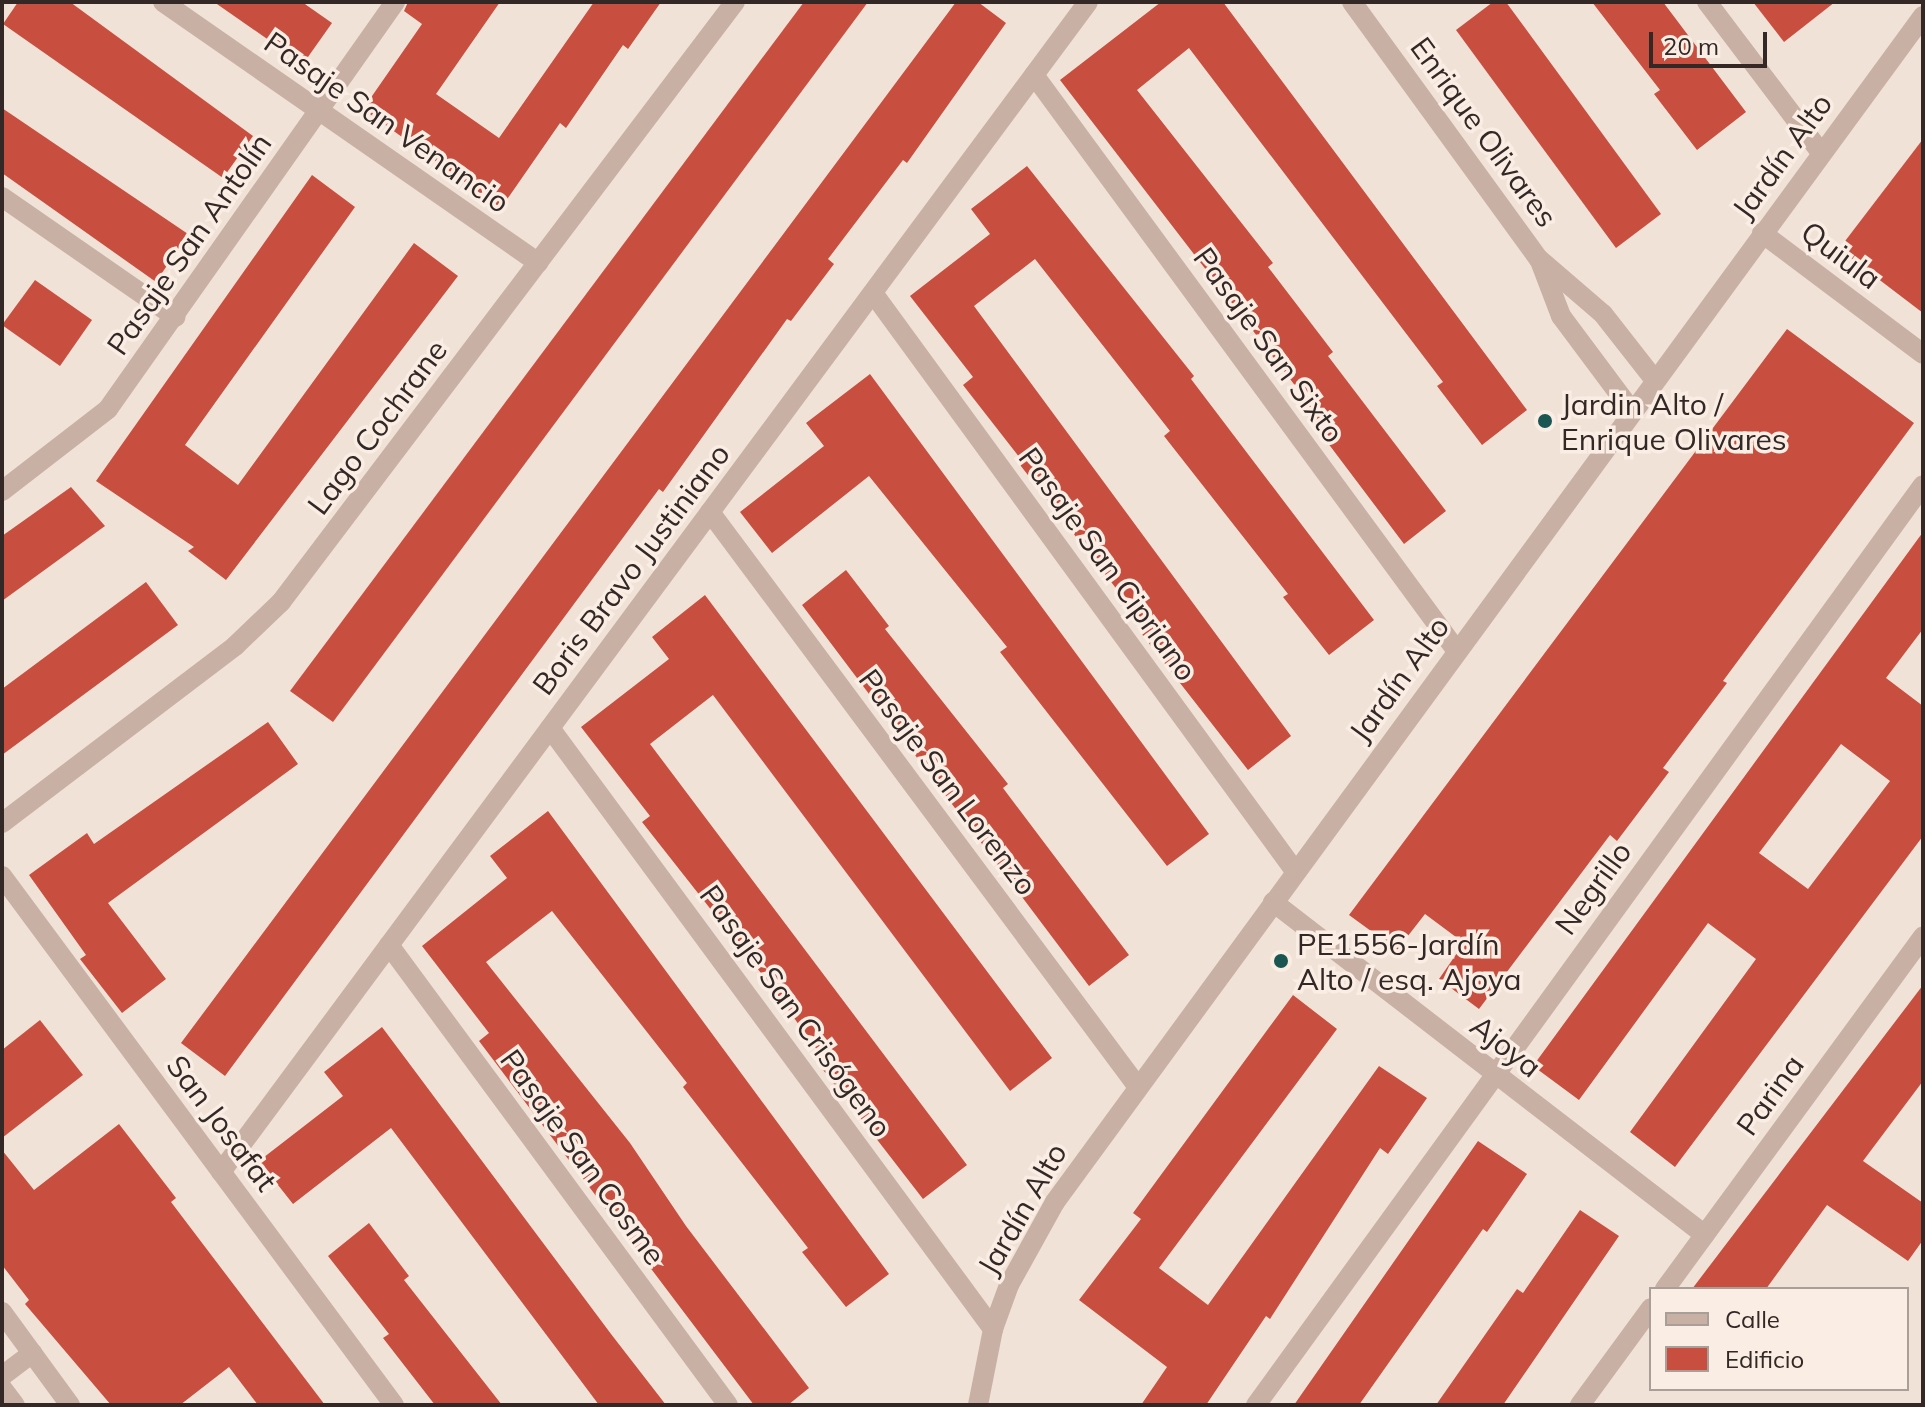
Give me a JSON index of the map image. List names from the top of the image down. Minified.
{"streets":{"street":["Pasaje San Venancio","Enrique Olivares","Jardín Alto","Pasaje San Antolín","Quiula","Pasaje San Sixto","Lago Cochrane","Pasaje San Cipriano","Boris Bravo Justiniano","Pasaje San Lorenzo","Negrillo","Pasaje San Crisógeno","Ajoya","Parina","San Josafat","Pasaje San Cosme"]},"crossings":[["Pasaje San Venancio","Pasaje San Antolín"],["Pasaje San Venancio","Lago Cochrane"],["Enrique Olivares","Jardín Alto"],["Jardín Alto","Quiula"],["Jardín Alto","Pasaje San Sixto"],["Jardín Alto","Pasaje San Cipriano"],["Jardín Alto","Pasaje San Lorenzo"],["Jardín Alto","Pasaje San Crisógeno"],["Jardín Alto","Ajoya"],["Pasaje San Sixto","Boris Bravo Justiniano"],["Pasaje San Cipriano","Boris Bravo Justiniano"],["Boris Bravo Justiniano","Pasaje San Lorenzo"],["Boris Bravo Justiniano","Pasaje San Crisógeno"],["Boris Bravo Justiniano","San Josafat"],["Boris Bravo Justiniano","Pasaje San Cosme"],["Negrillo","Ajoya"],["Ajoya","Parina"]],"places":["Jardin Alto / Enrique Olivares","PE1556-Jardín Alto / esq. Ajoya"],"legend":["Calle","Edificio"],"scale_bar":"20 m"}
